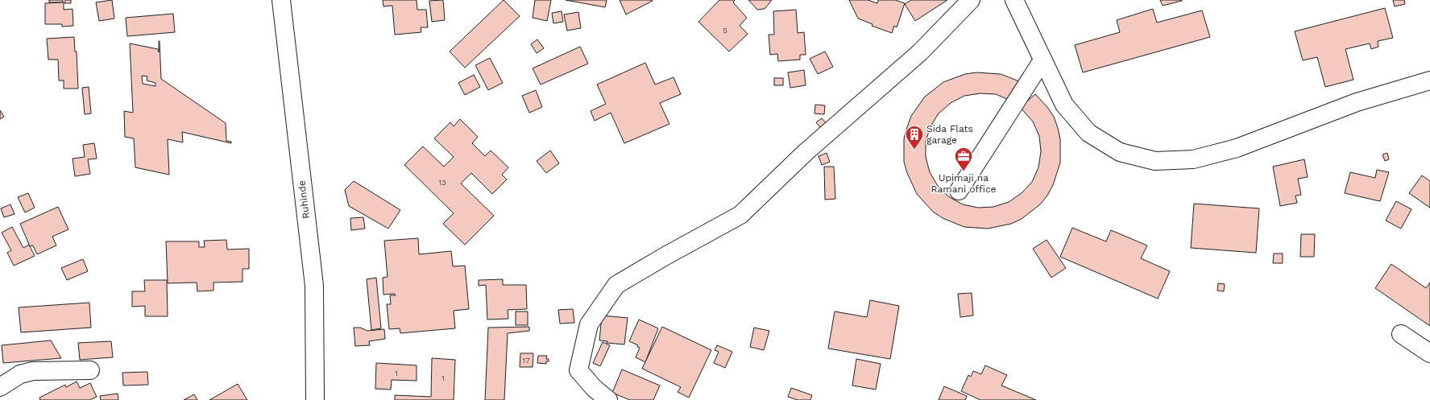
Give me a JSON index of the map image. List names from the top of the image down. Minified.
{"streets":{"street":["Ruhinde"]},"places":{"building":["Sida Flats garage"],"office":["Upimaji na Ramani office"]},"house_numbers":["5","13","17","1","1"]}
